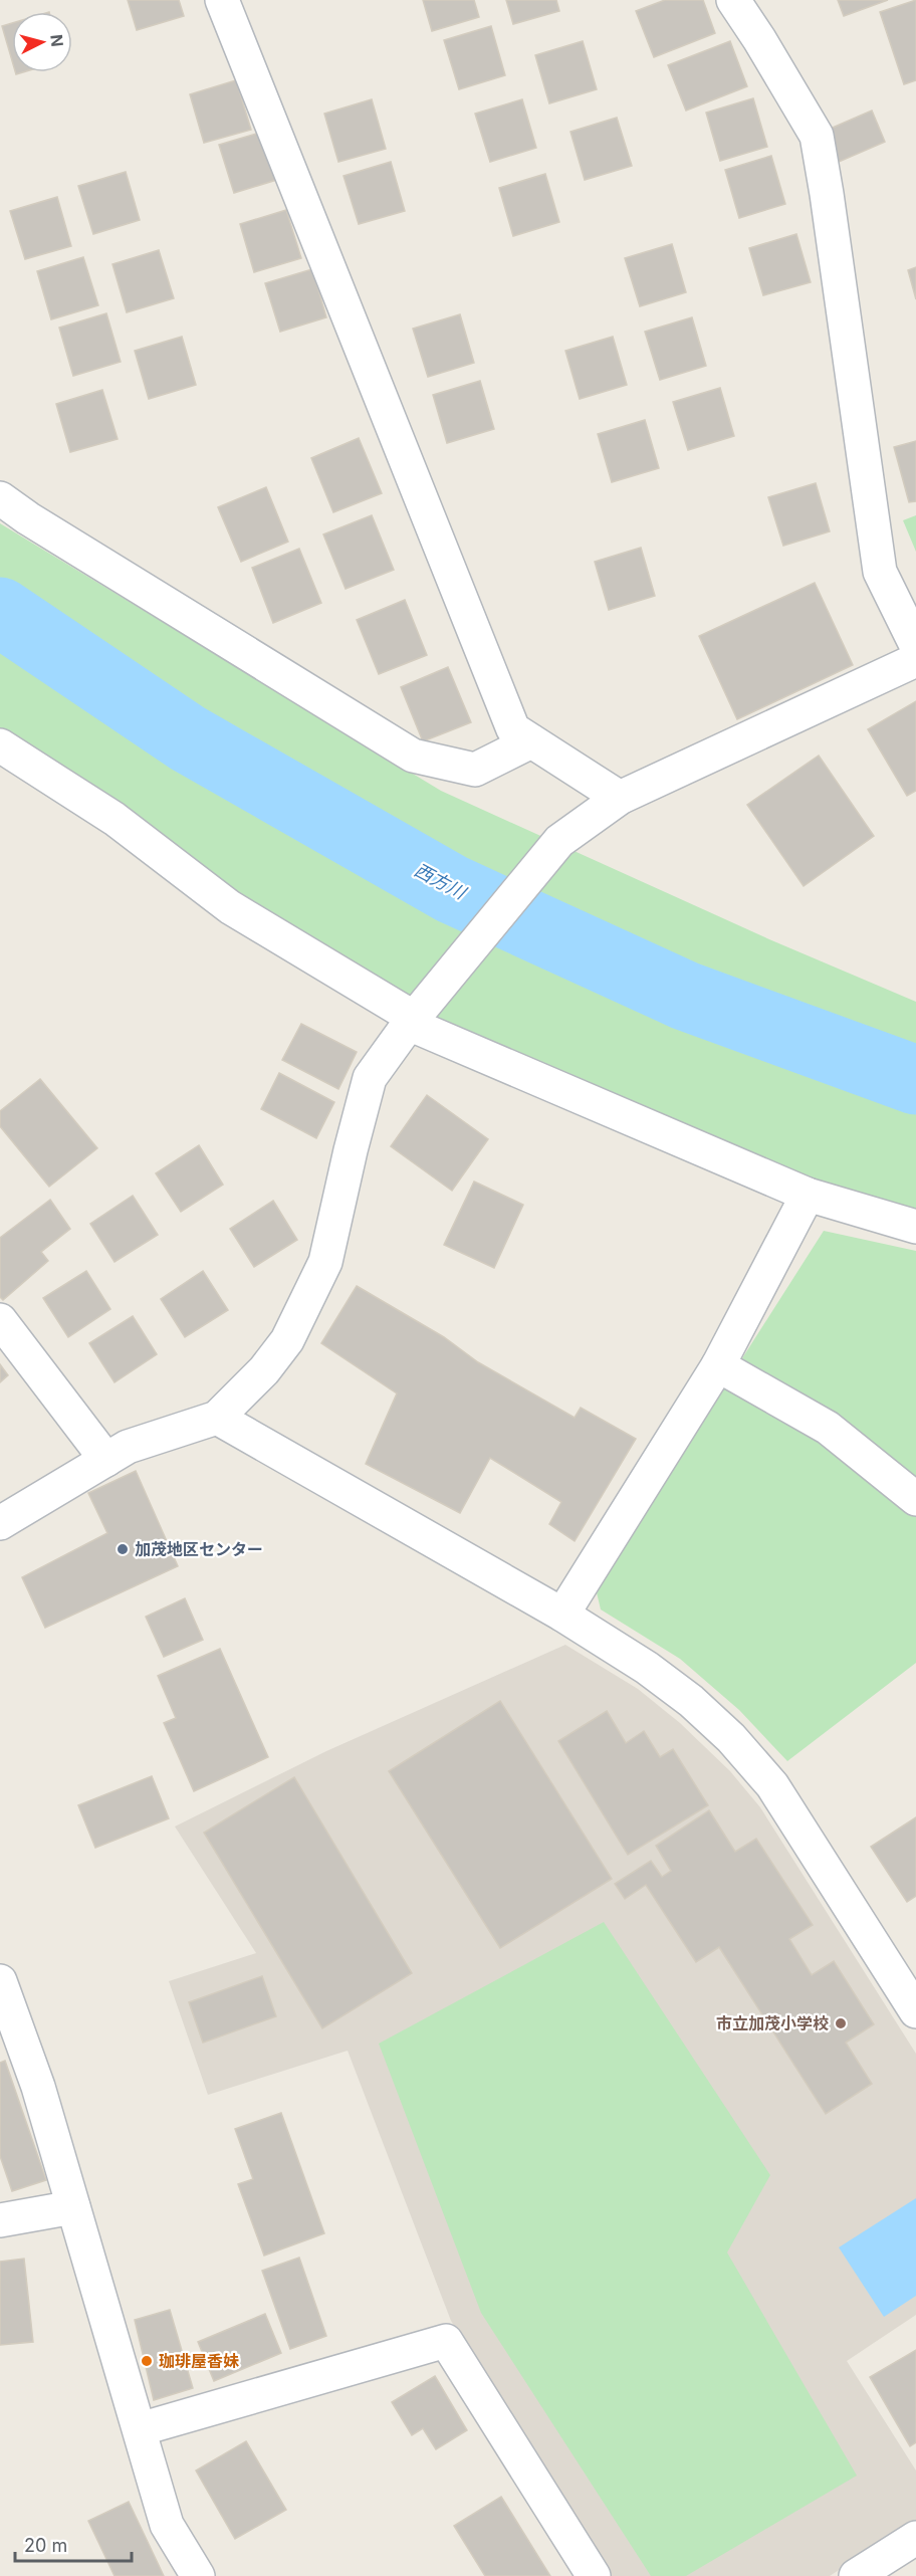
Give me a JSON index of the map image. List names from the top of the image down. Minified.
{"water":["西方川"],"places":["加茂地区センター","市立加茂小学校","珈琲屋香妹"],"scale_bar":"20 m","north":"right"}
